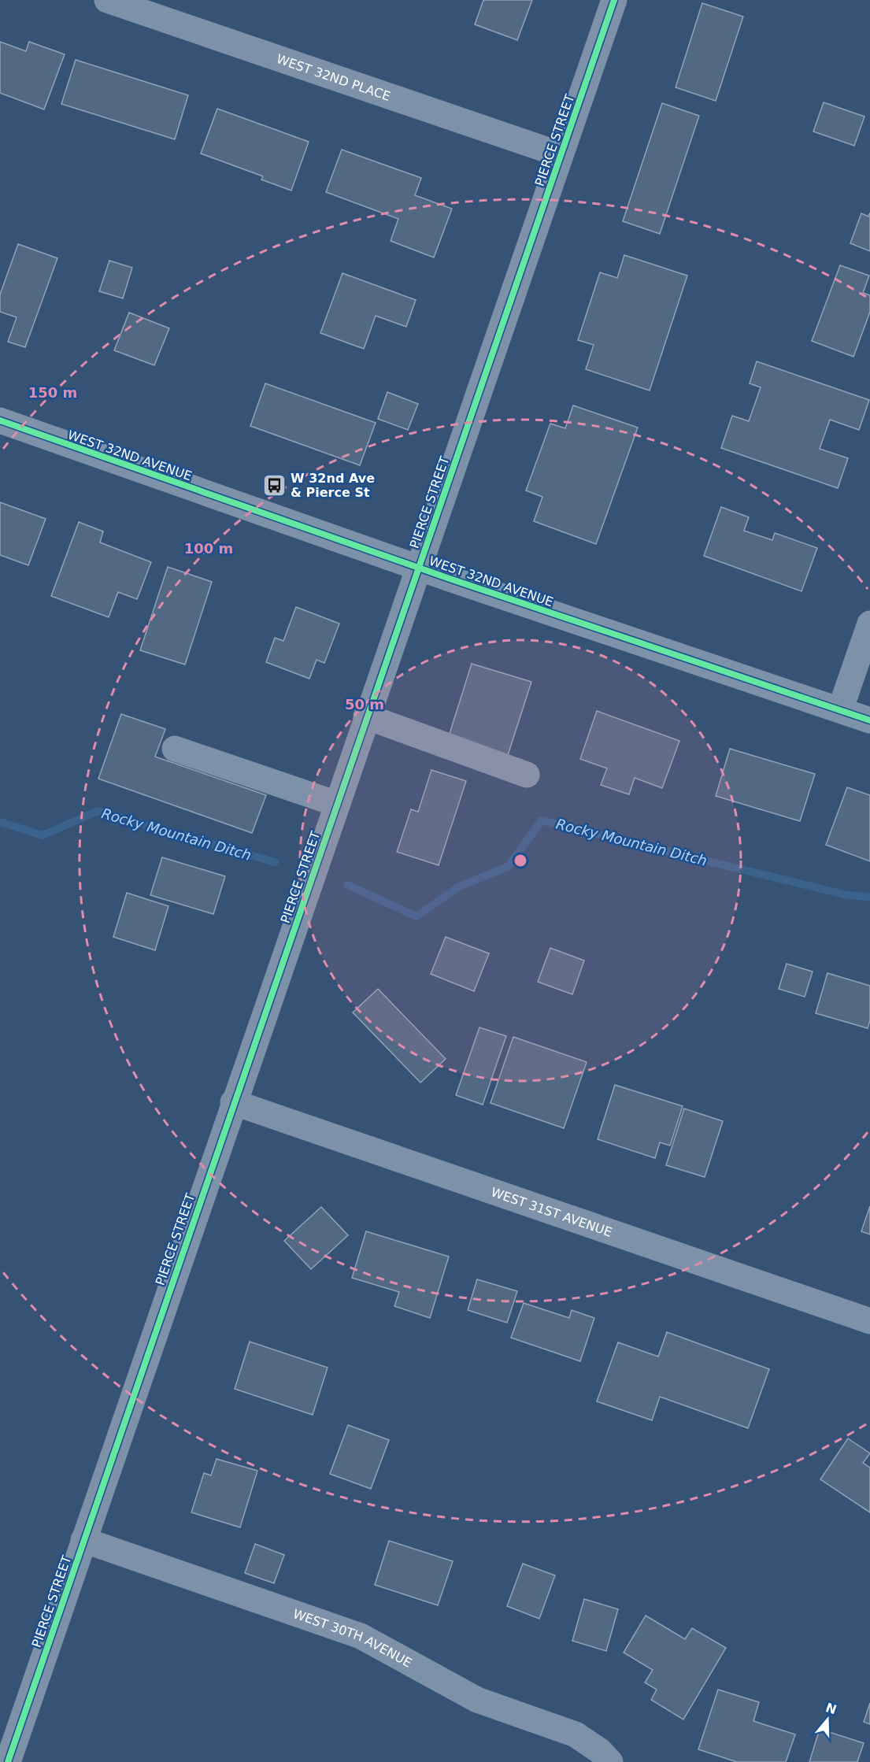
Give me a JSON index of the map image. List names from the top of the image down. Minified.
{"streets":{"street":["WEST 32ND PLACE","PIERCE STREET","WEST 32ND AVENUE","WEST 31ST AVENUE","WEST 30TH AVENUE"]},"crossings":[["WEST 32ND PLACE","PIERCE STREET"],["PIERCE STREET","WEST 32ND AVENUE"],["PIERCE STREET","WEST 31ST AVENUE"],["PIERCE STREET","WEST 30TH AVENUE"]],"water":["Rocky Mountain Ditch"],"places":{"bus stop":["W 32nd Ave & Pierce St"]},"north":"top","rings":["150 m","100 m","50 m"]}
